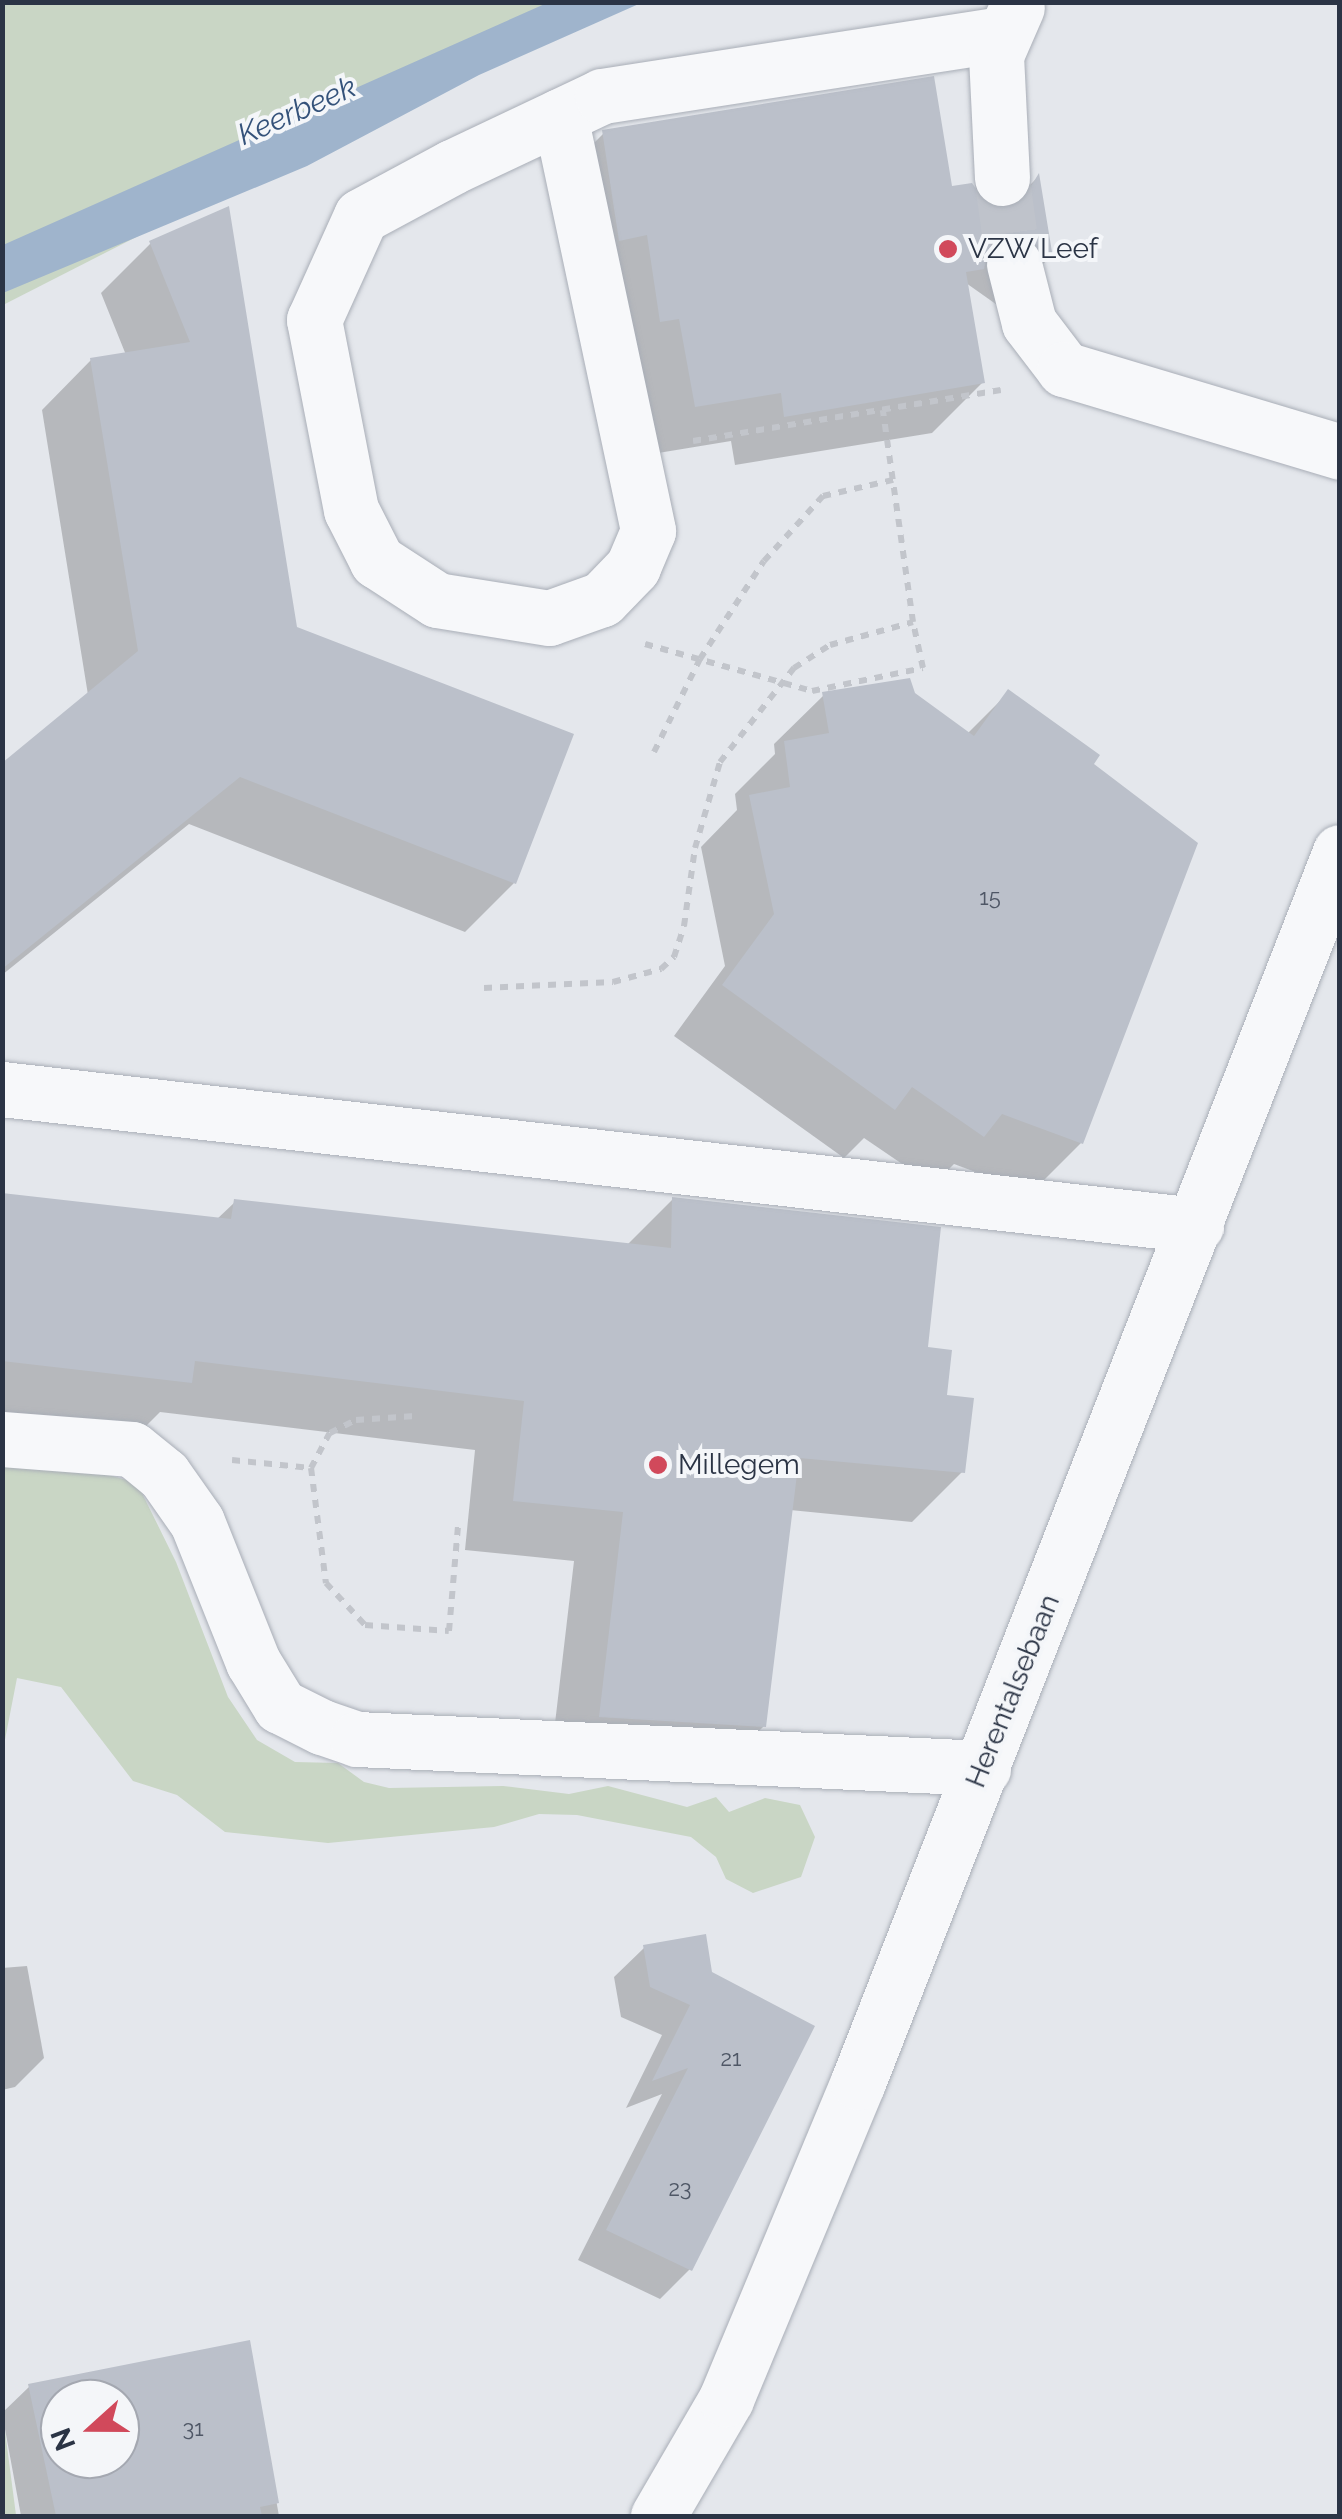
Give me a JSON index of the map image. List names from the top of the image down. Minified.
{"streets":{"street":["Herentalsebaan"]},"water":["Keerbeek"],"places":["VZW Leef","Millegem"],"house_numbers":["15","21","23","31"],"north":"left"}
